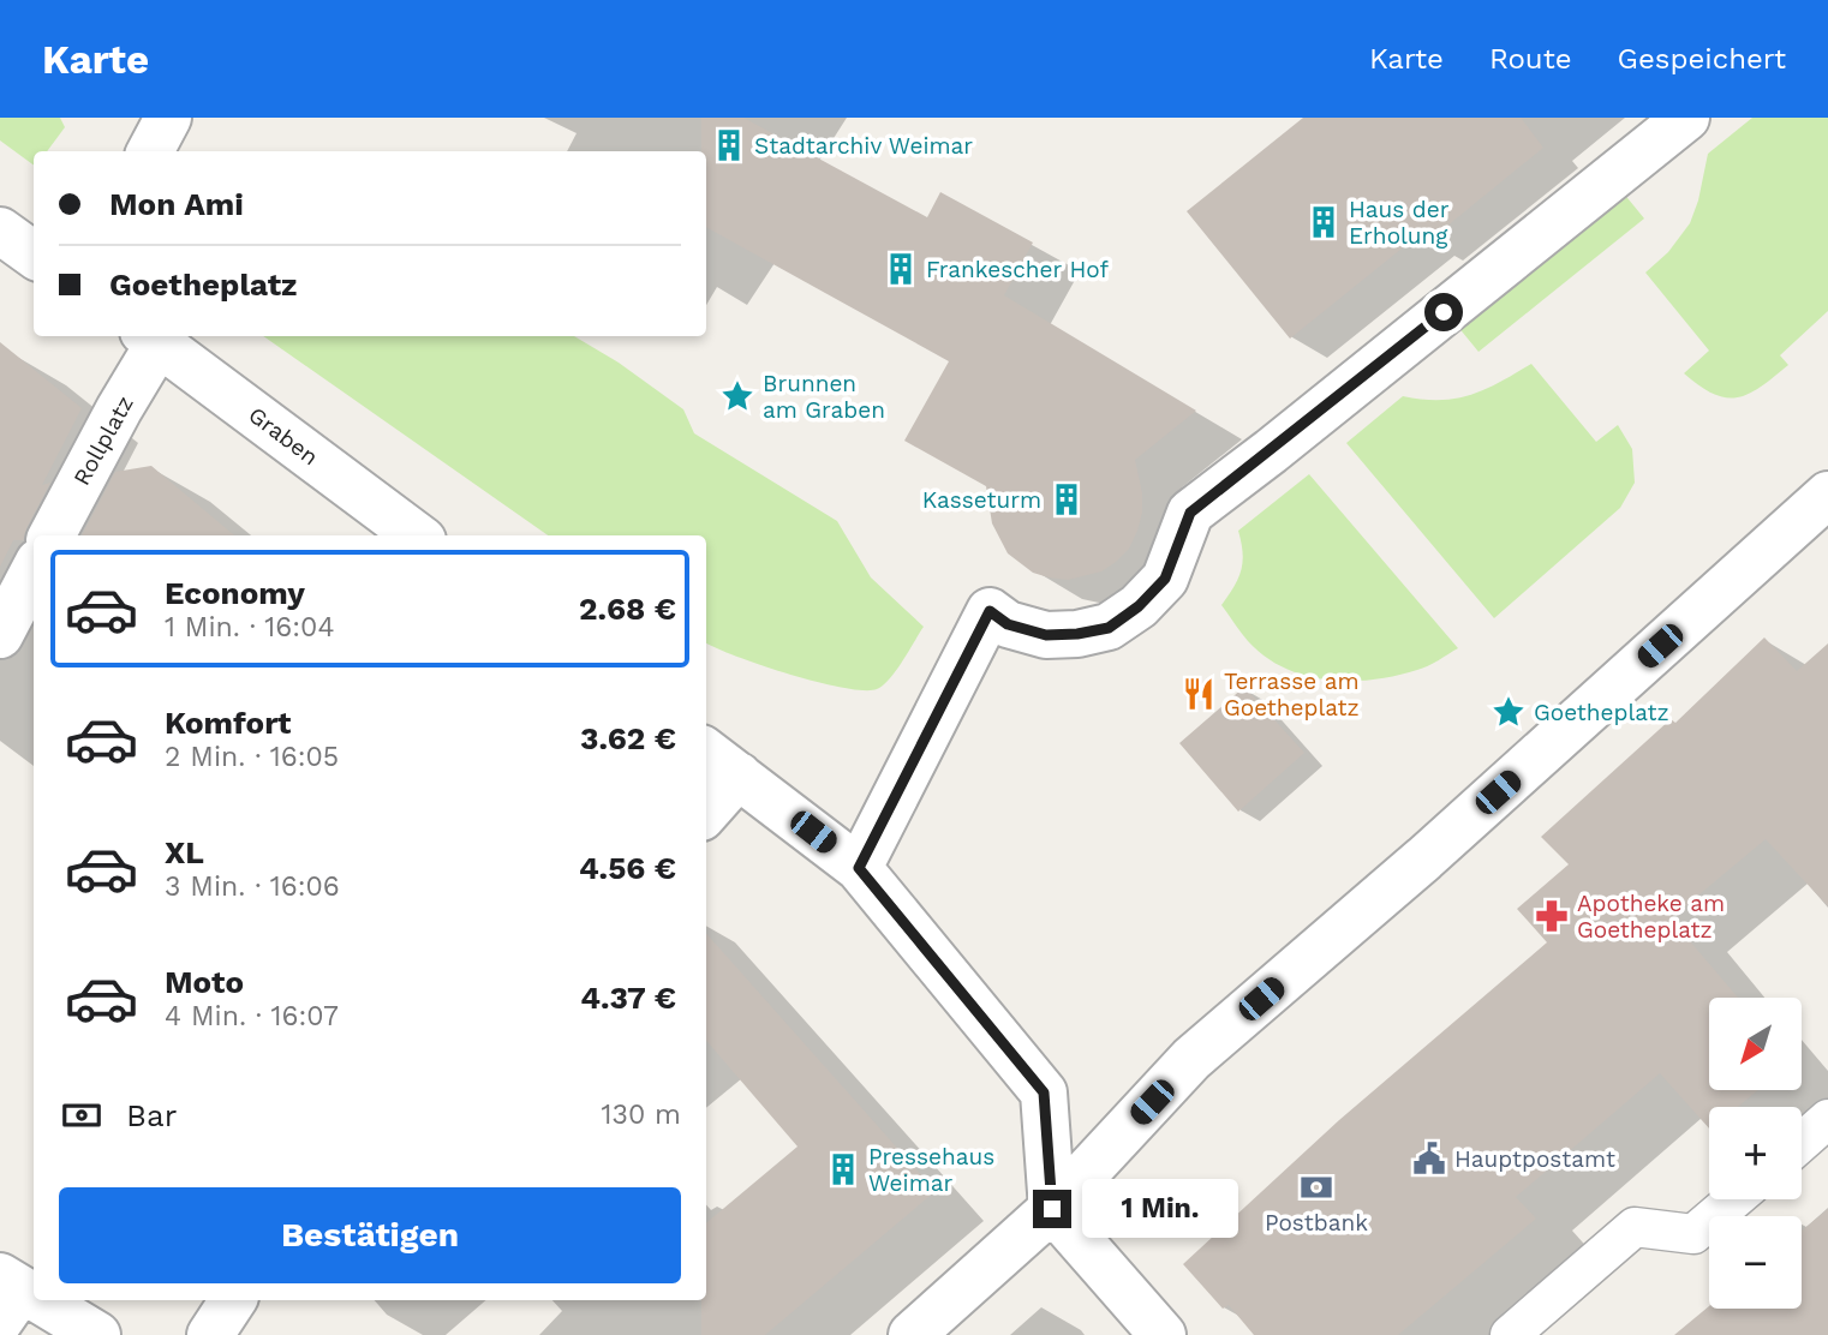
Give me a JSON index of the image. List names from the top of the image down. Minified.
{"streets":{"street":["Graben","Rollplatz"]},"crossings":[["Graben","Rollplatz"]],"places":{"building":["Stadtarchiv Weimar","Haus der Erholung","Frankescher Hof","Kasseturm","Pressehaus Weimar"],"place":["Brunnen am Graben","Goetheplatz"],"restaurant":["Terrasse am Goetheplatz"],"pharmacy":["Apotheke am Goetheplatz"],"public building":["Hauptpostamt"],"bank":["Postbank"]},"north":"bottom left","page":{"header":"Karte","nav":["Karte","Route","Gespeichert"],"banner":["Mon Ami","Goetheplatz"],"list":[{"name":"Economy","note":"1 Min. · 16:04","value":"2.68 €"},{"name":"Komfort","note":"2 Min. · 16:05","value":"3.62 €"},{"name":"XL","note":"3 Min. · 16:06","value":"4.56 €"},{"name":"Moto","note":"4 Min. · 16:07","value":"4.37 €"}],"map_buttons":["+","−"],"pay":["Bar","130 m"],"buttons":"Bestätigen","bubble":"1 Min."}}
